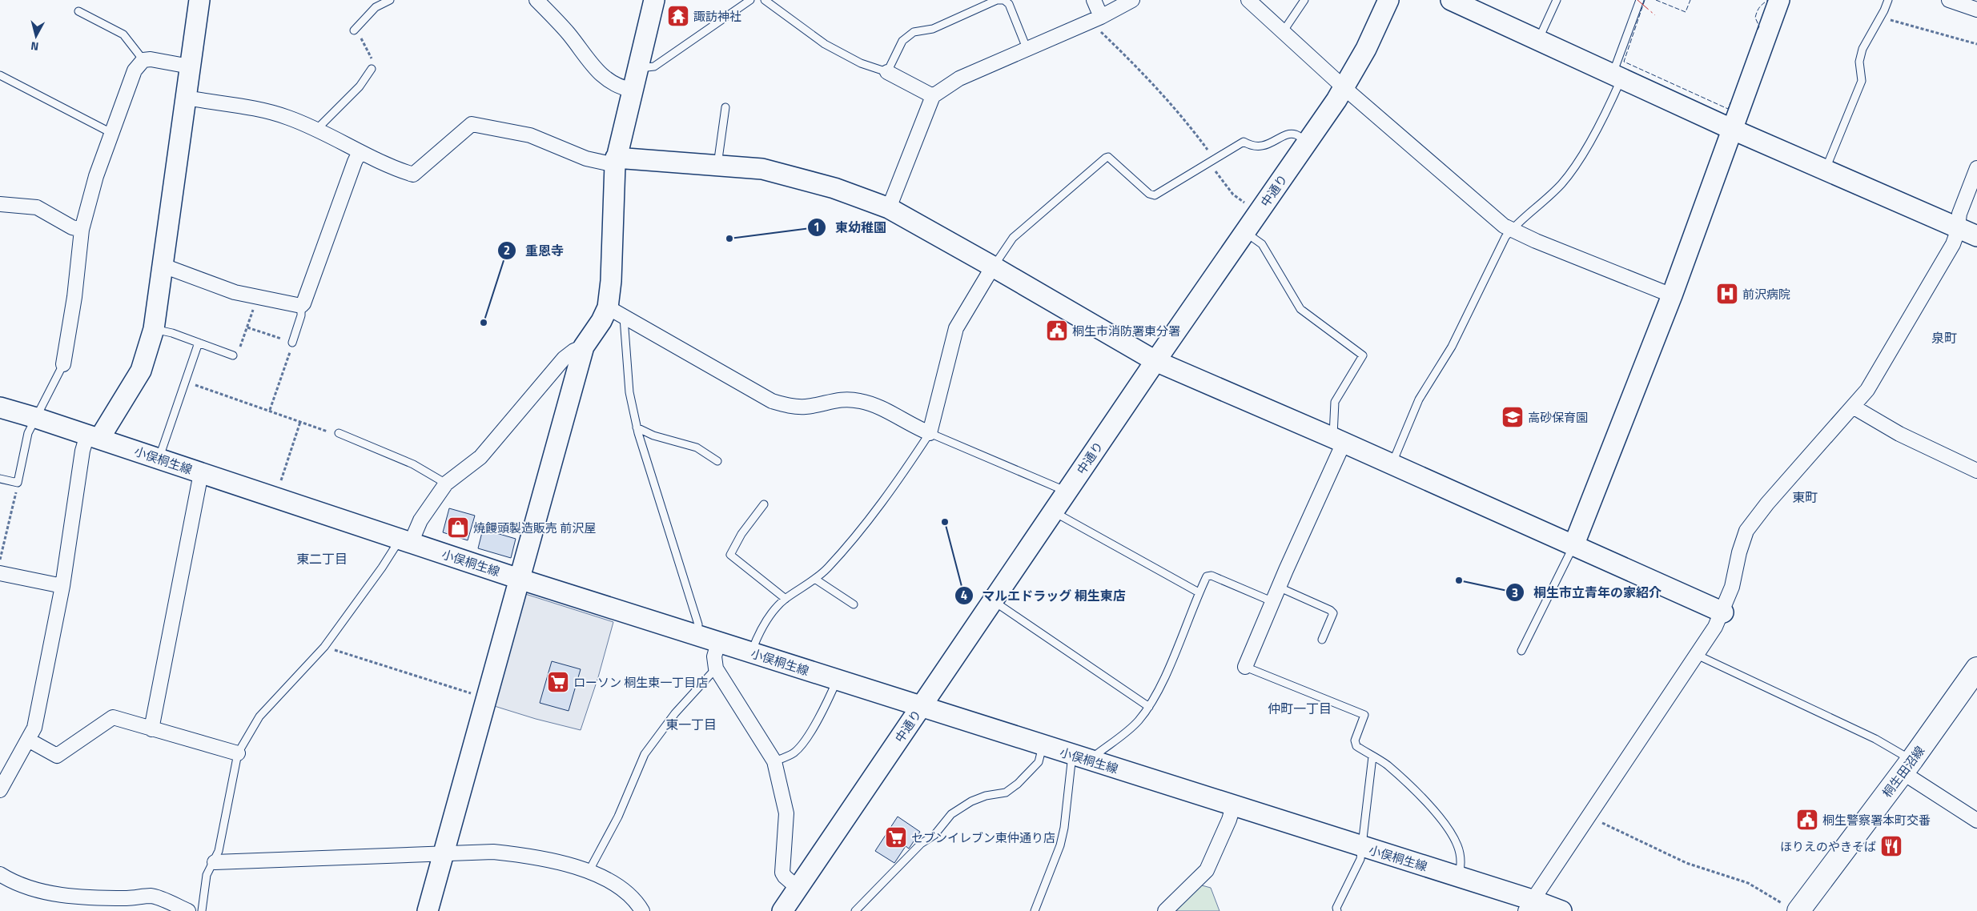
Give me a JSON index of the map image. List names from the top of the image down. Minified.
{"streets":{"main road":["桐生田沼線"],"street":["中通り","小俣桐生線"]},"crossings":[["中通り","小俣桐生線"]],"districts":["泉町","東町","東二丁目","仲町一丁目","東一丁目"],"places":{"temple":["諏訪神社"],"other":["東幼稚園","重恩寺","マルエドラッグ 桐生東店","桐生市立青年の家紹介"],"hospital":["前沢病院"],"public building":["桐生市消防署東分署","桐生警察署本町交番"],"school or university":["高砂保育園"],"shop":["焼饅頭製造販売 前沢屋"],"supermarket":["ローソン 桐生東一丁目店","セブンイレブン東仲通り店"],"restaurant":["ほりえのやきそば"]},"north":"bottom"}
